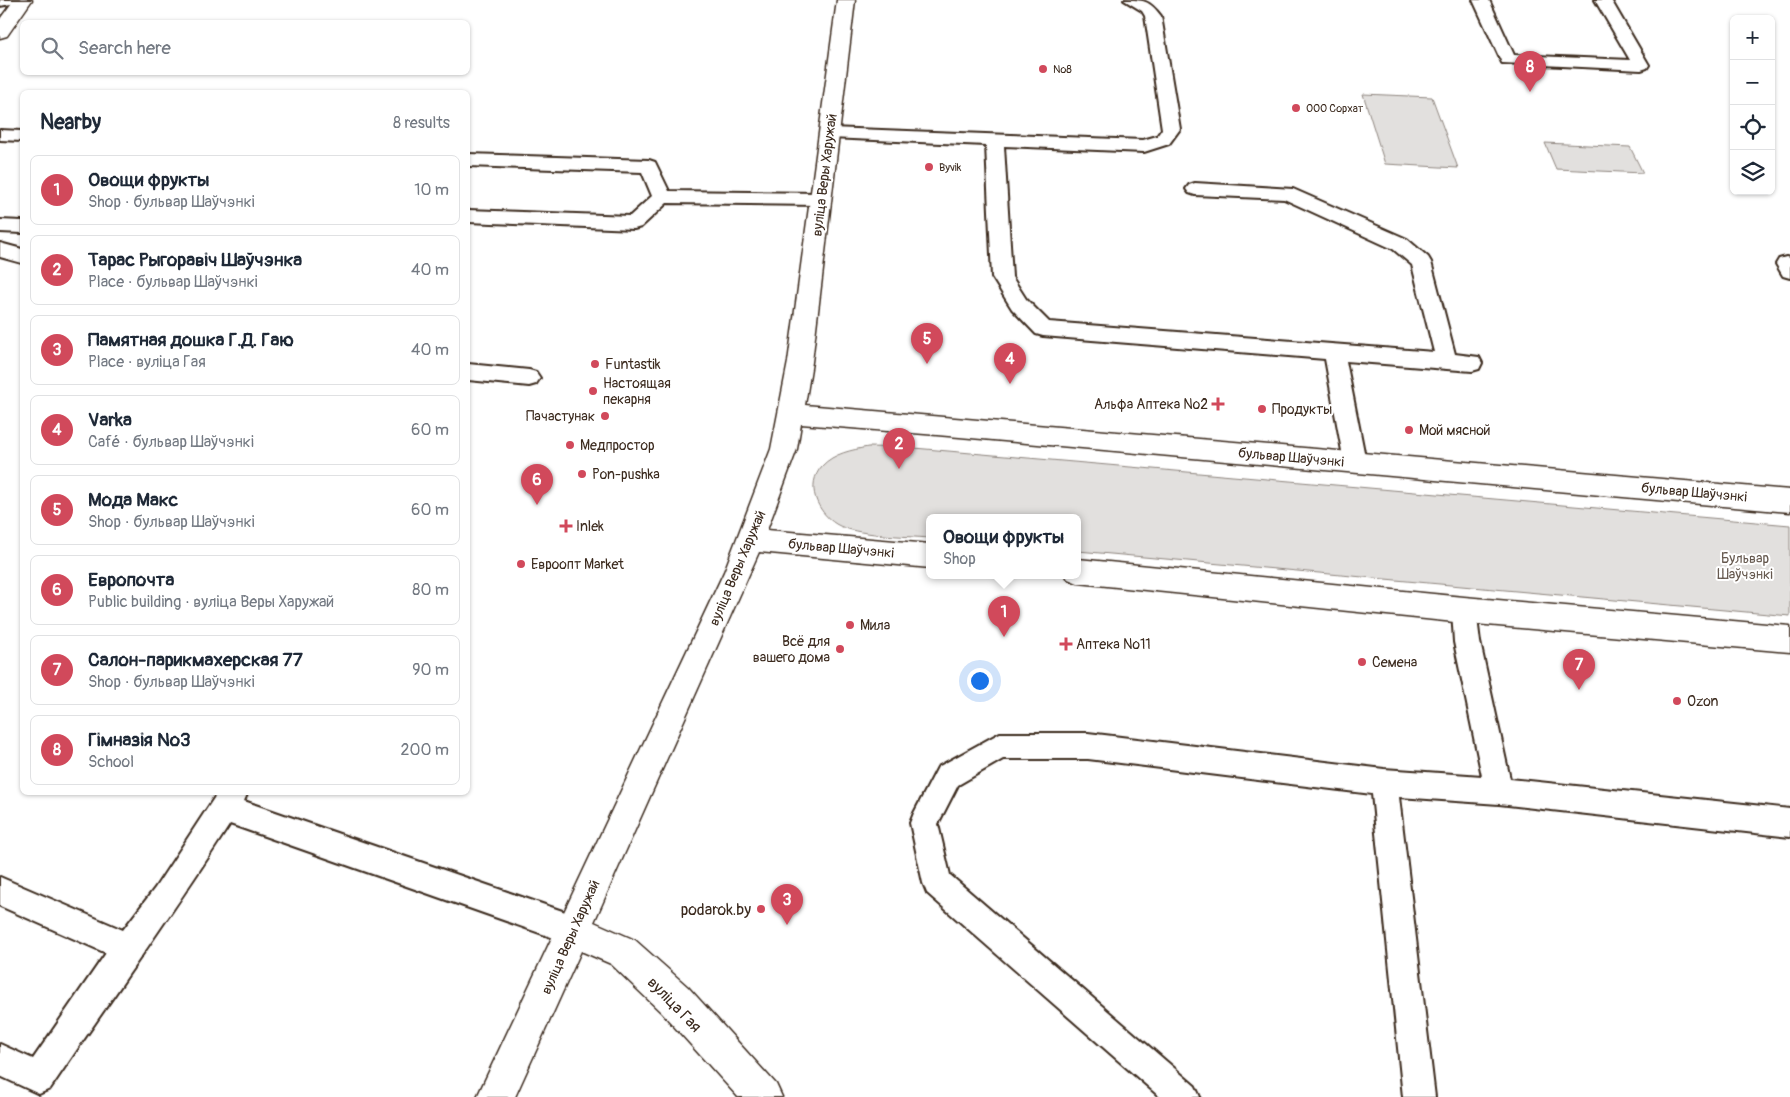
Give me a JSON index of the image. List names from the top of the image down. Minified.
{"streets":{"main road":["вуліца Веры Харужай","бульвар Шаўчэнкі","вуліца Гая"]},"crossings":[["вуліца Веры Харужай","бульвар Шаўчэнкі"],["вуліца Веры Харужай","вуліца Гая"]],"parks":["Бульвар Шаўчэнкі"],"places":{"other":["№8","ООО Сорхат","Byvik","Funtastik","Настоящая пекарня","Продукты","Пачастунак","Мой мясной","Медпростор","Pon-pushka","Евроопт Market","Мила","Всё для вашего дома","Семена","Ozon","podarok.by"],"health":["Альфа Аптека №2","Inlek","Аптека №11"]},"page":{"map_buttons":["+","−"],"search":"Search here","pins":["8","5","4","2","6","1","7","3"],"heading":["Nearby","8 results"],"list":[{"mark":"1","name":"Овощи фрукты","note":"Shop · бульвар Шаўчэнкі","value":"10 m"},{"mark":"2","name":"Тарас Рыгоравіч Шаўчэнка","note":"Place · бульвар Шаўчэнкі","value":"40 m"},{"mark":"3","name":"Памятная дошка Г.Д. Гаю","note":"Place · вуліца Гая","value":"40 m"},{"mark":"4","name":"Varka","note":"Café · бульвар Шаўчэнкі","value":"60 m"},{"mark":"5","name":"Мода Макс","note":"Shop · бульвар Шаўчэнкі","value":"60 m"},{"mark":"6","name":"Европочта","note":"Public building · вуліца Веры Харужай","value":"80 m"},{"mark":"7","name":"Салон-парикмахерская 77","note":"Shop · бульвар Шаўчэнкі","value":"90 m"},{"mark":"8","name":"Гімназія №3","note":"School","value":"200 m"}],"popup":["Овощи фрукты","Shop"]}}
